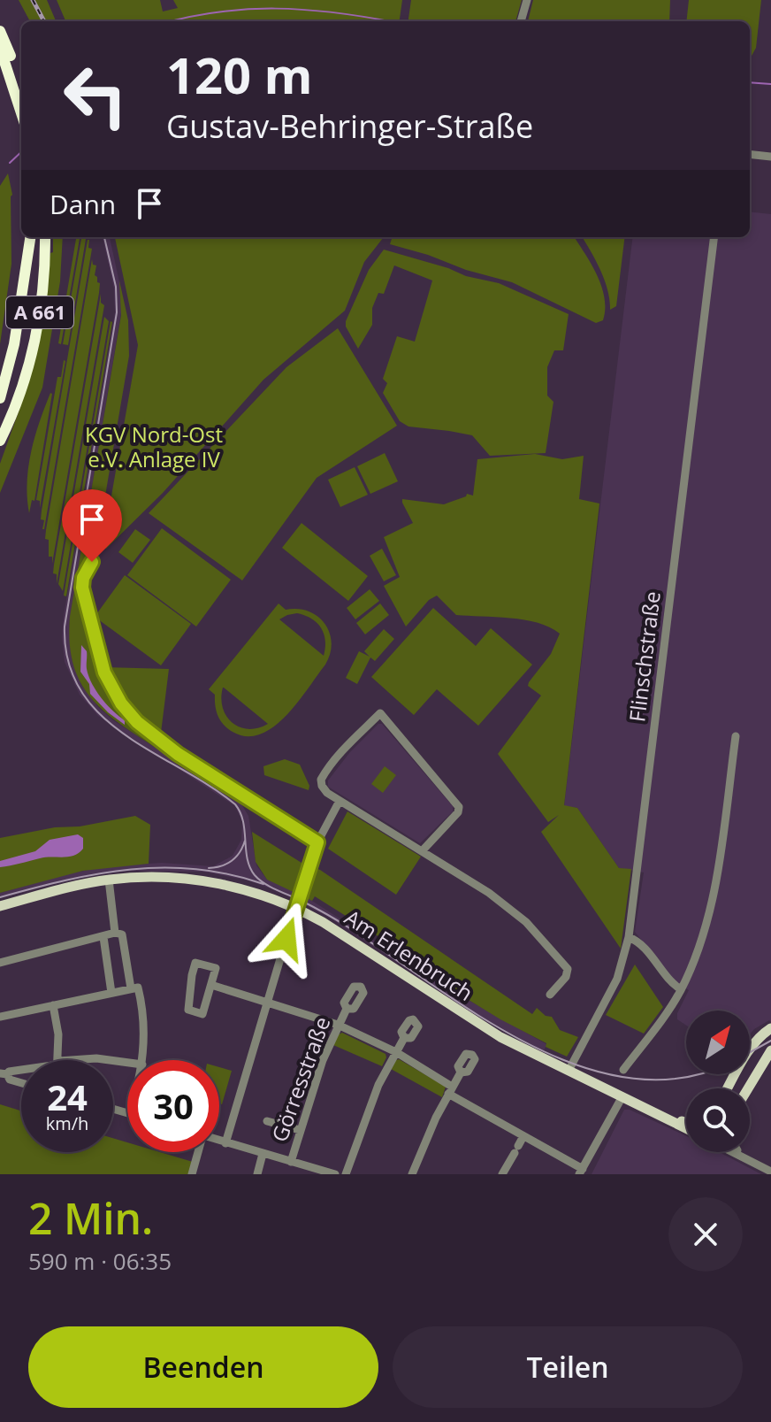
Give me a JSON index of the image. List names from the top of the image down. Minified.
{"streets":{"highway":["A 661"],"main road":["Am Erlenbruch"],"street":["Flinschstraße","Görresstraße"]},"crossings":[["Flinschstraße","Am Erlenbruch"]],"parks":["KGV Nord-Ost e.V. Anlage IV"],"north":"top right","page":{"turn":["120 m","Gustav-Behringer-Straße"],"then":"Dann","speed":"24 km/h","limit":"30","heading":["2 Min.","590 m · 06:35"],"buttons":["Beenden","Teilen"]}}
